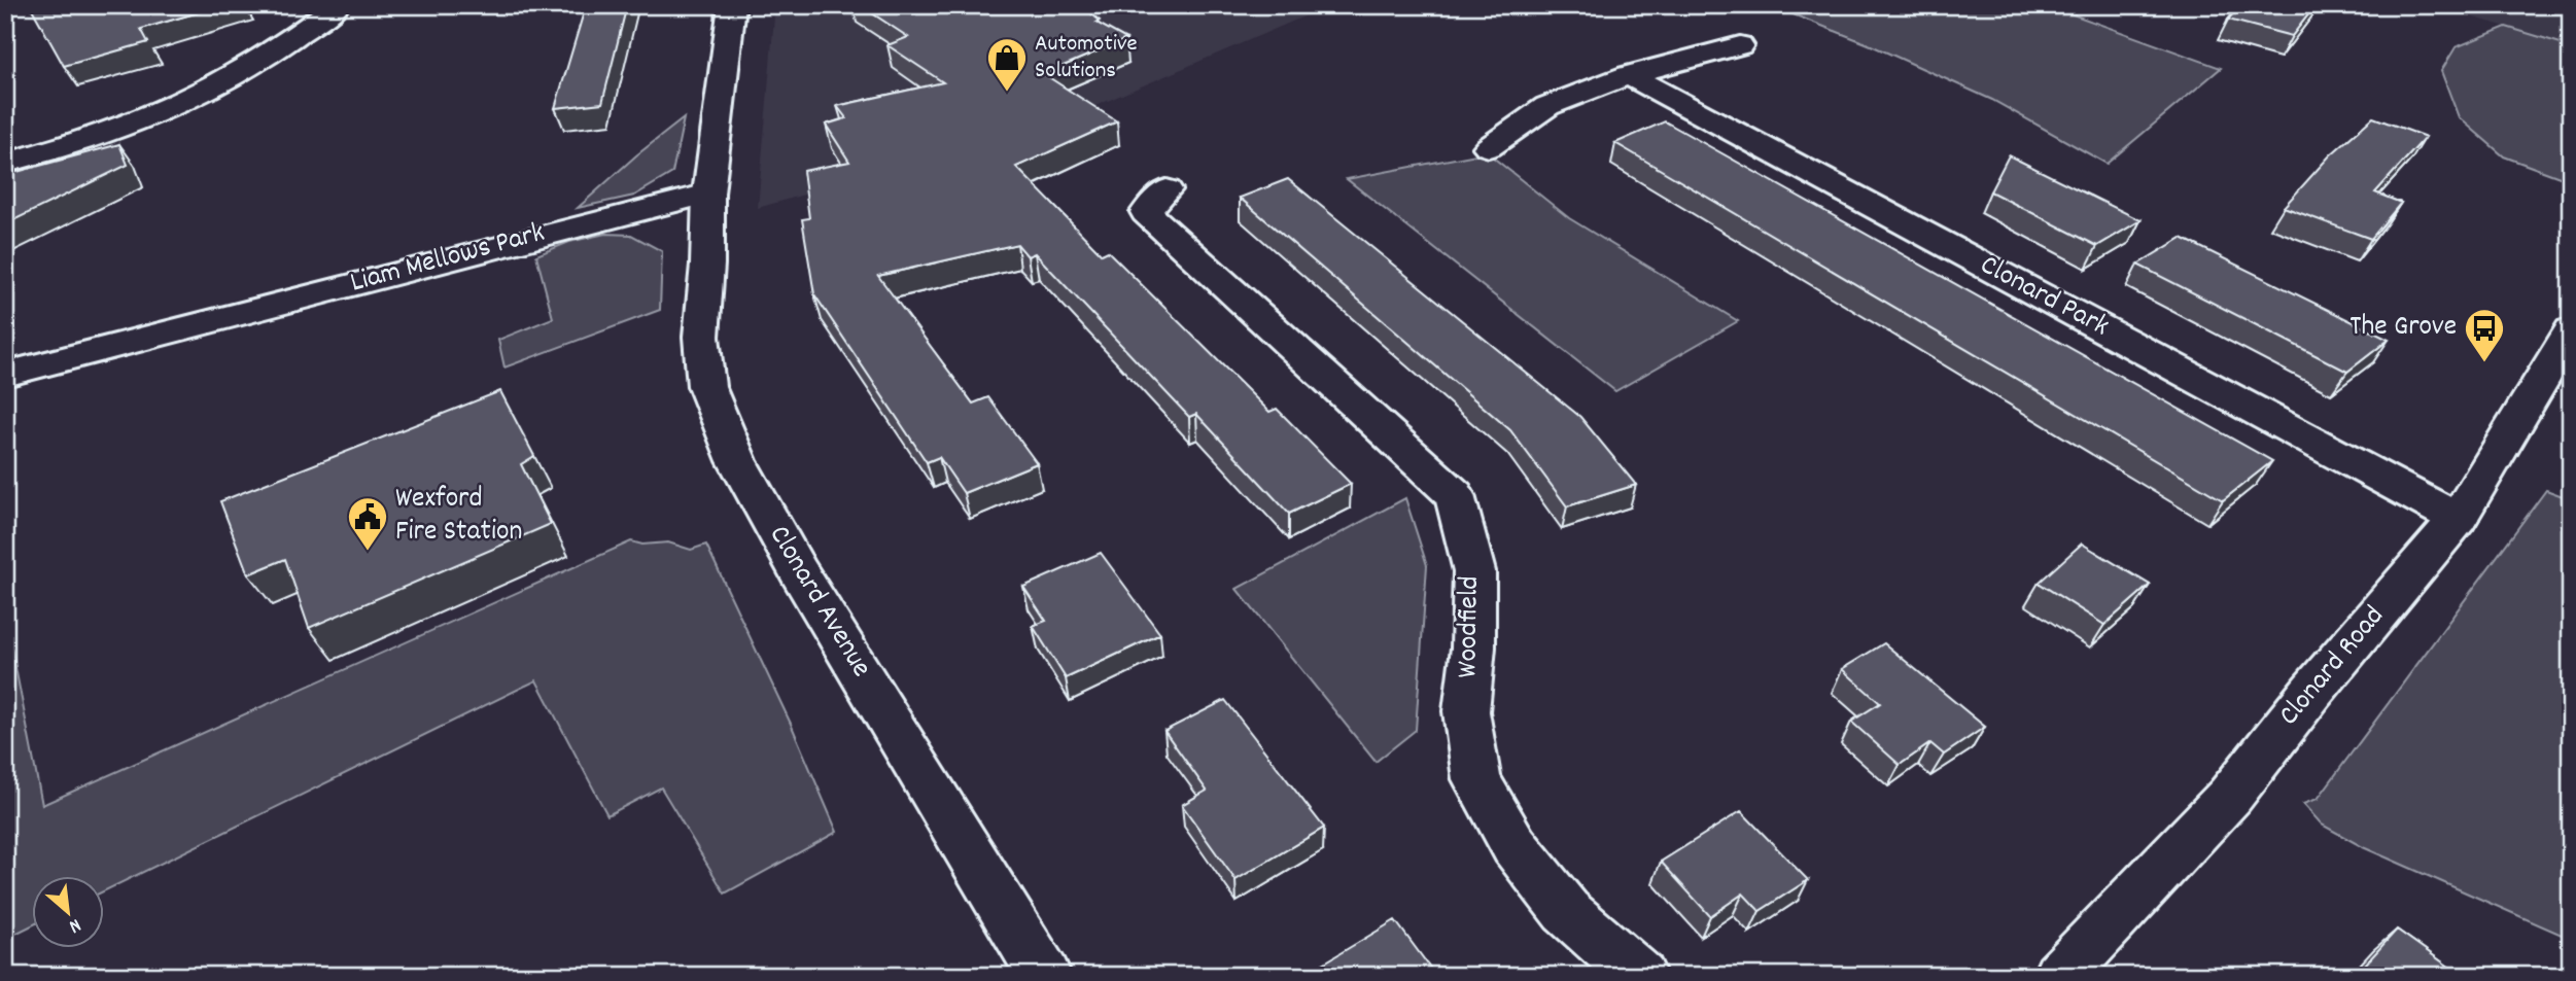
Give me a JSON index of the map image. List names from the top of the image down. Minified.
{"streets":{"street":["Liam Mellows Park","Clonard Park","Clonard Avenue","Woodfield","Clonard Road"]},"crossings":[["Liam Mellows Park","Clonard Avenue"],["Clonard Park","Clonard Road"]],"places":{"shop":["Automotive Solutions"],"bus stop":["The Grove"],"public building":["Wexford Fire Station"]},"north":"bottom right"}
